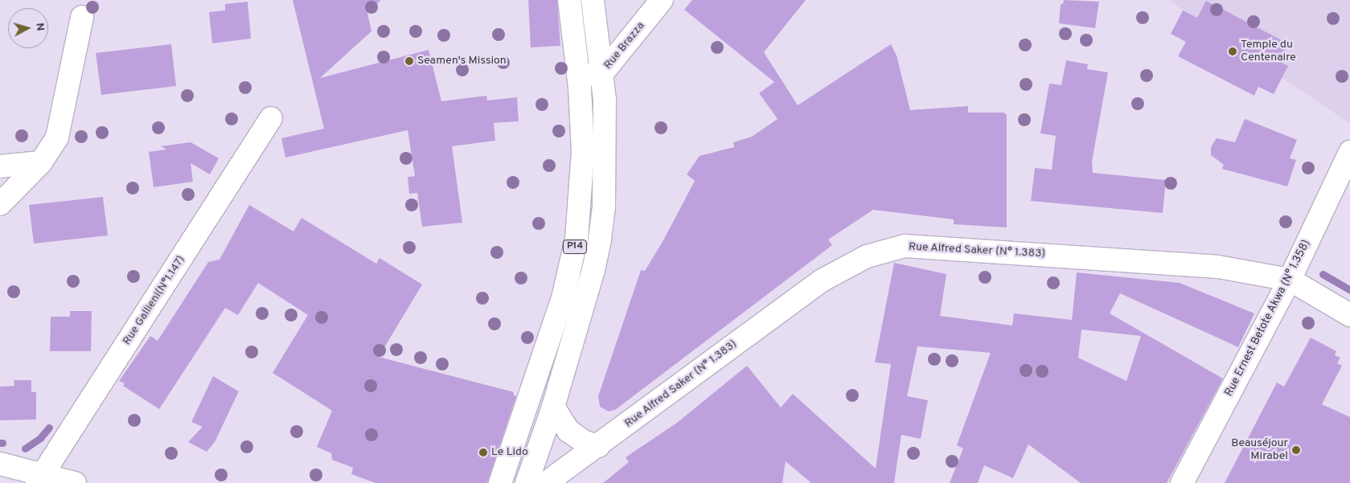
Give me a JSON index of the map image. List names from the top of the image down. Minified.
{"streets":{"street":["Rue Brazza","P14","Rue Alfred Saker (N° 1.383)","Rue Gallieni(N°1.147)","Rue Ernest Betote Akwa (N° 1.358)"]},"crossings":[["Rue Brazza","P14"],["Rue Alfred Saker (N° 1.383)","Rue Ernest Betote Akwa (N° 1.358)"]],"places":["Temple du Centenaire","Seamen's Mission","Beauséjour Mirabel","Le Lido"],"north":"right"}
